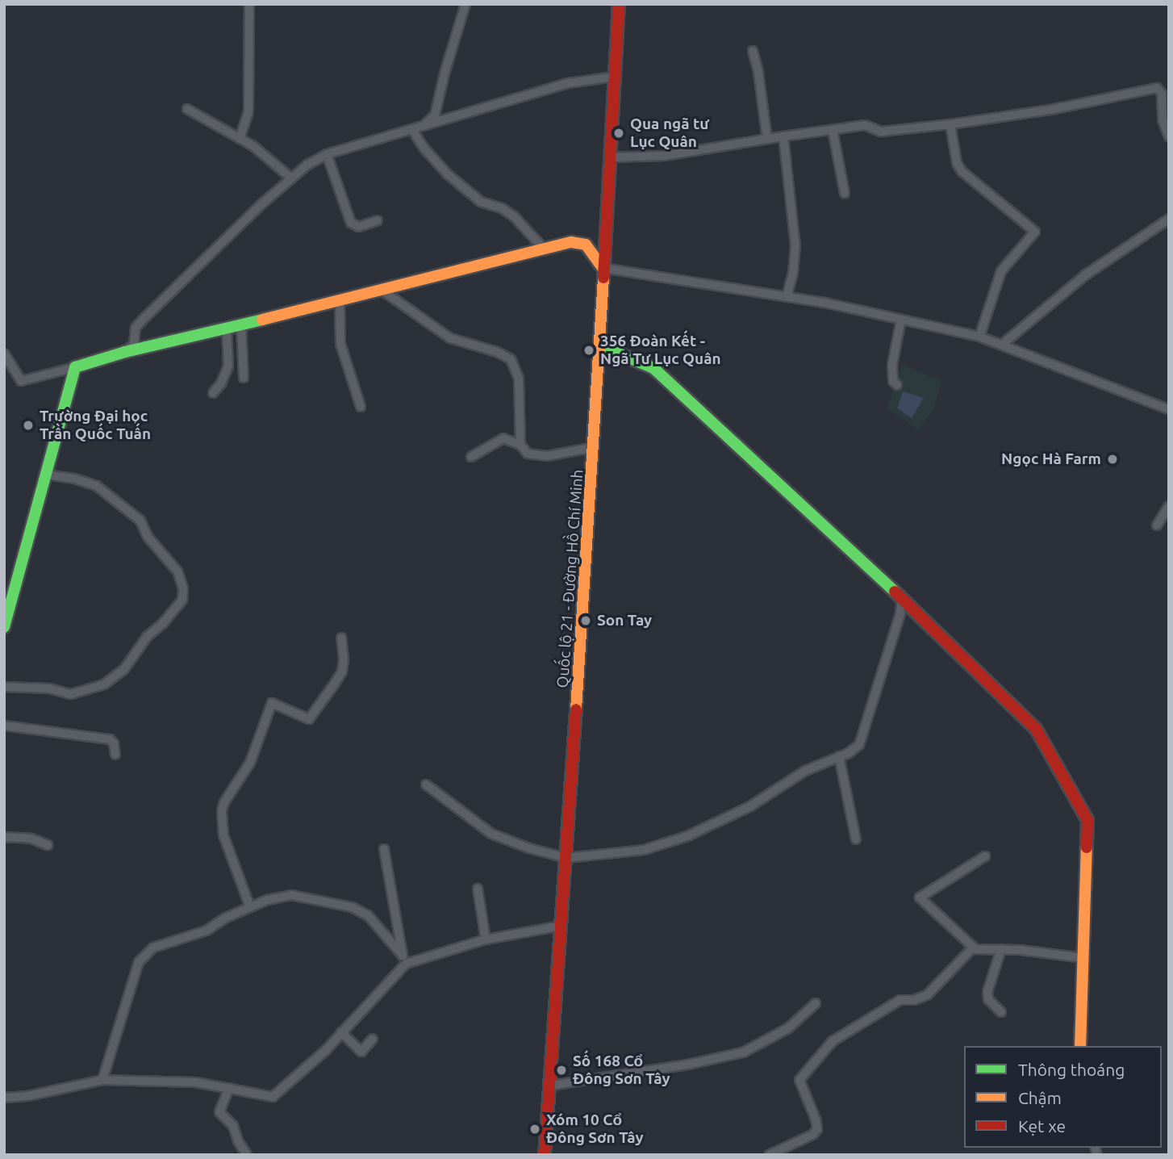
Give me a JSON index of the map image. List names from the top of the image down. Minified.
{"streets":{"main road":["Quốc lộ 21 - Đường Hồ Chí Minh"]},"places":["Qua ngã tư Lục Quân","356 Đoàn Kết - Ngã Tư Lục Quân","Trường Đại học Trần Quốc Tuấn","Ngọc Hà Farm","Son Tay","Số 168 Cổ Đông Sơn Tây","Xóm 10 Cổ Đông Sơn Tây"],"legend":["Thông thoáng","Chậm","Kẹt xe"]}
